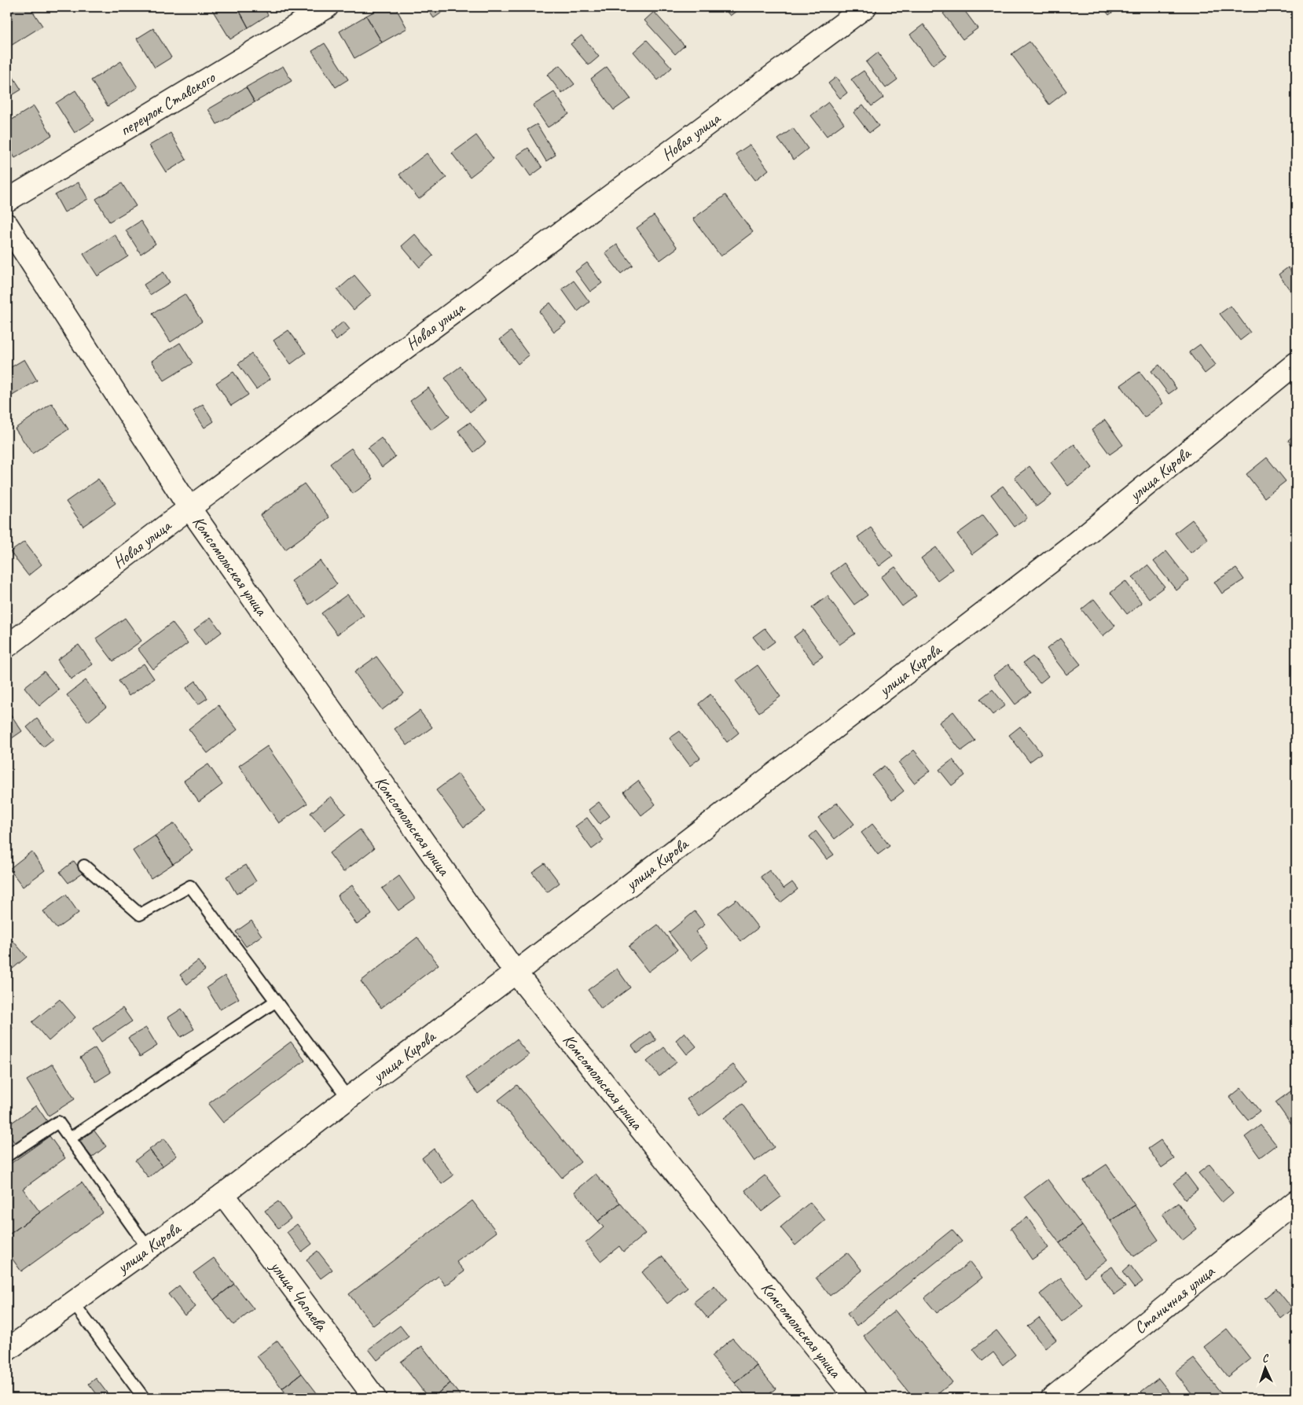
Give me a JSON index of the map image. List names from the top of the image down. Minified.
{"streets":{"street":["переулок Ставского","Новая улица","улица Кирова","Комсомольская улица","улица Чапаева","Станичная улица"]},"crossings":[["Новая улица","Комсомольская улица"],["улица Кирова","Комсомольская улица"],["улица Кирова","улица Чапаева"]],"north":"top"}
